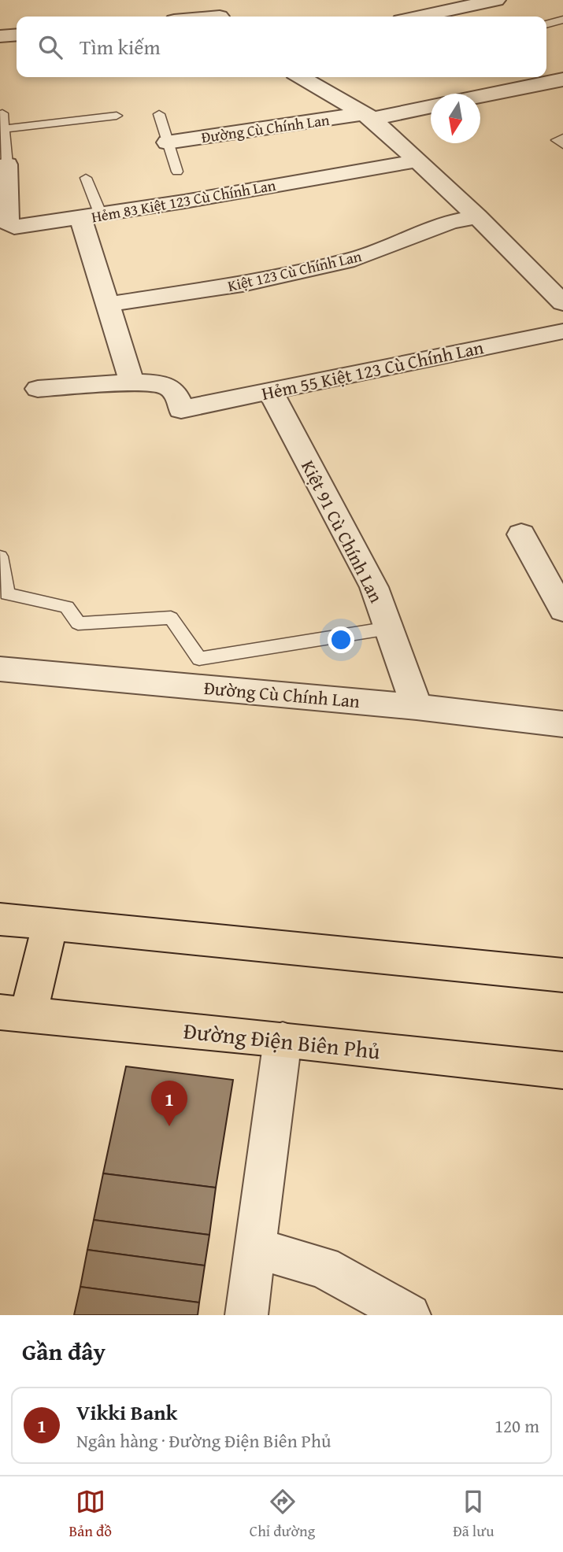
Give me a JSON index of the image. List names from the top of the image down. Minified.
{"streets":{"main road":["Đường Điện Biên Phủ"],"street":["Đường Cù Chính Lan","Hẻm 83 Kiệt 123 Cù Chính Lan","Kiệt 123 Cù Chính Lan","Hẻm 55 Kiệt 123 Cù Chính Lan","Kiệt 91 Cù Chính Lan"]},"crossings":[["Đường Cù Chính Lan","Kiệt 91 Cù Chính Lan"],["Hẻm 55 Kiệt 123 Cù Chính Lan","Kiệt 91 Cù Chính Lan"]],"north":"bottom","page":{"search":"Tìm kiếm","pins":"1","heading":"Gần đây","list":[{"mark":"1","name":"Vikki Bank","note":"Ngân hàng · Đường Điện Biên Phủ","value":"120 m"}],"nav":["Bản đồ","Chỉ đường","Đã lưu"]}}
